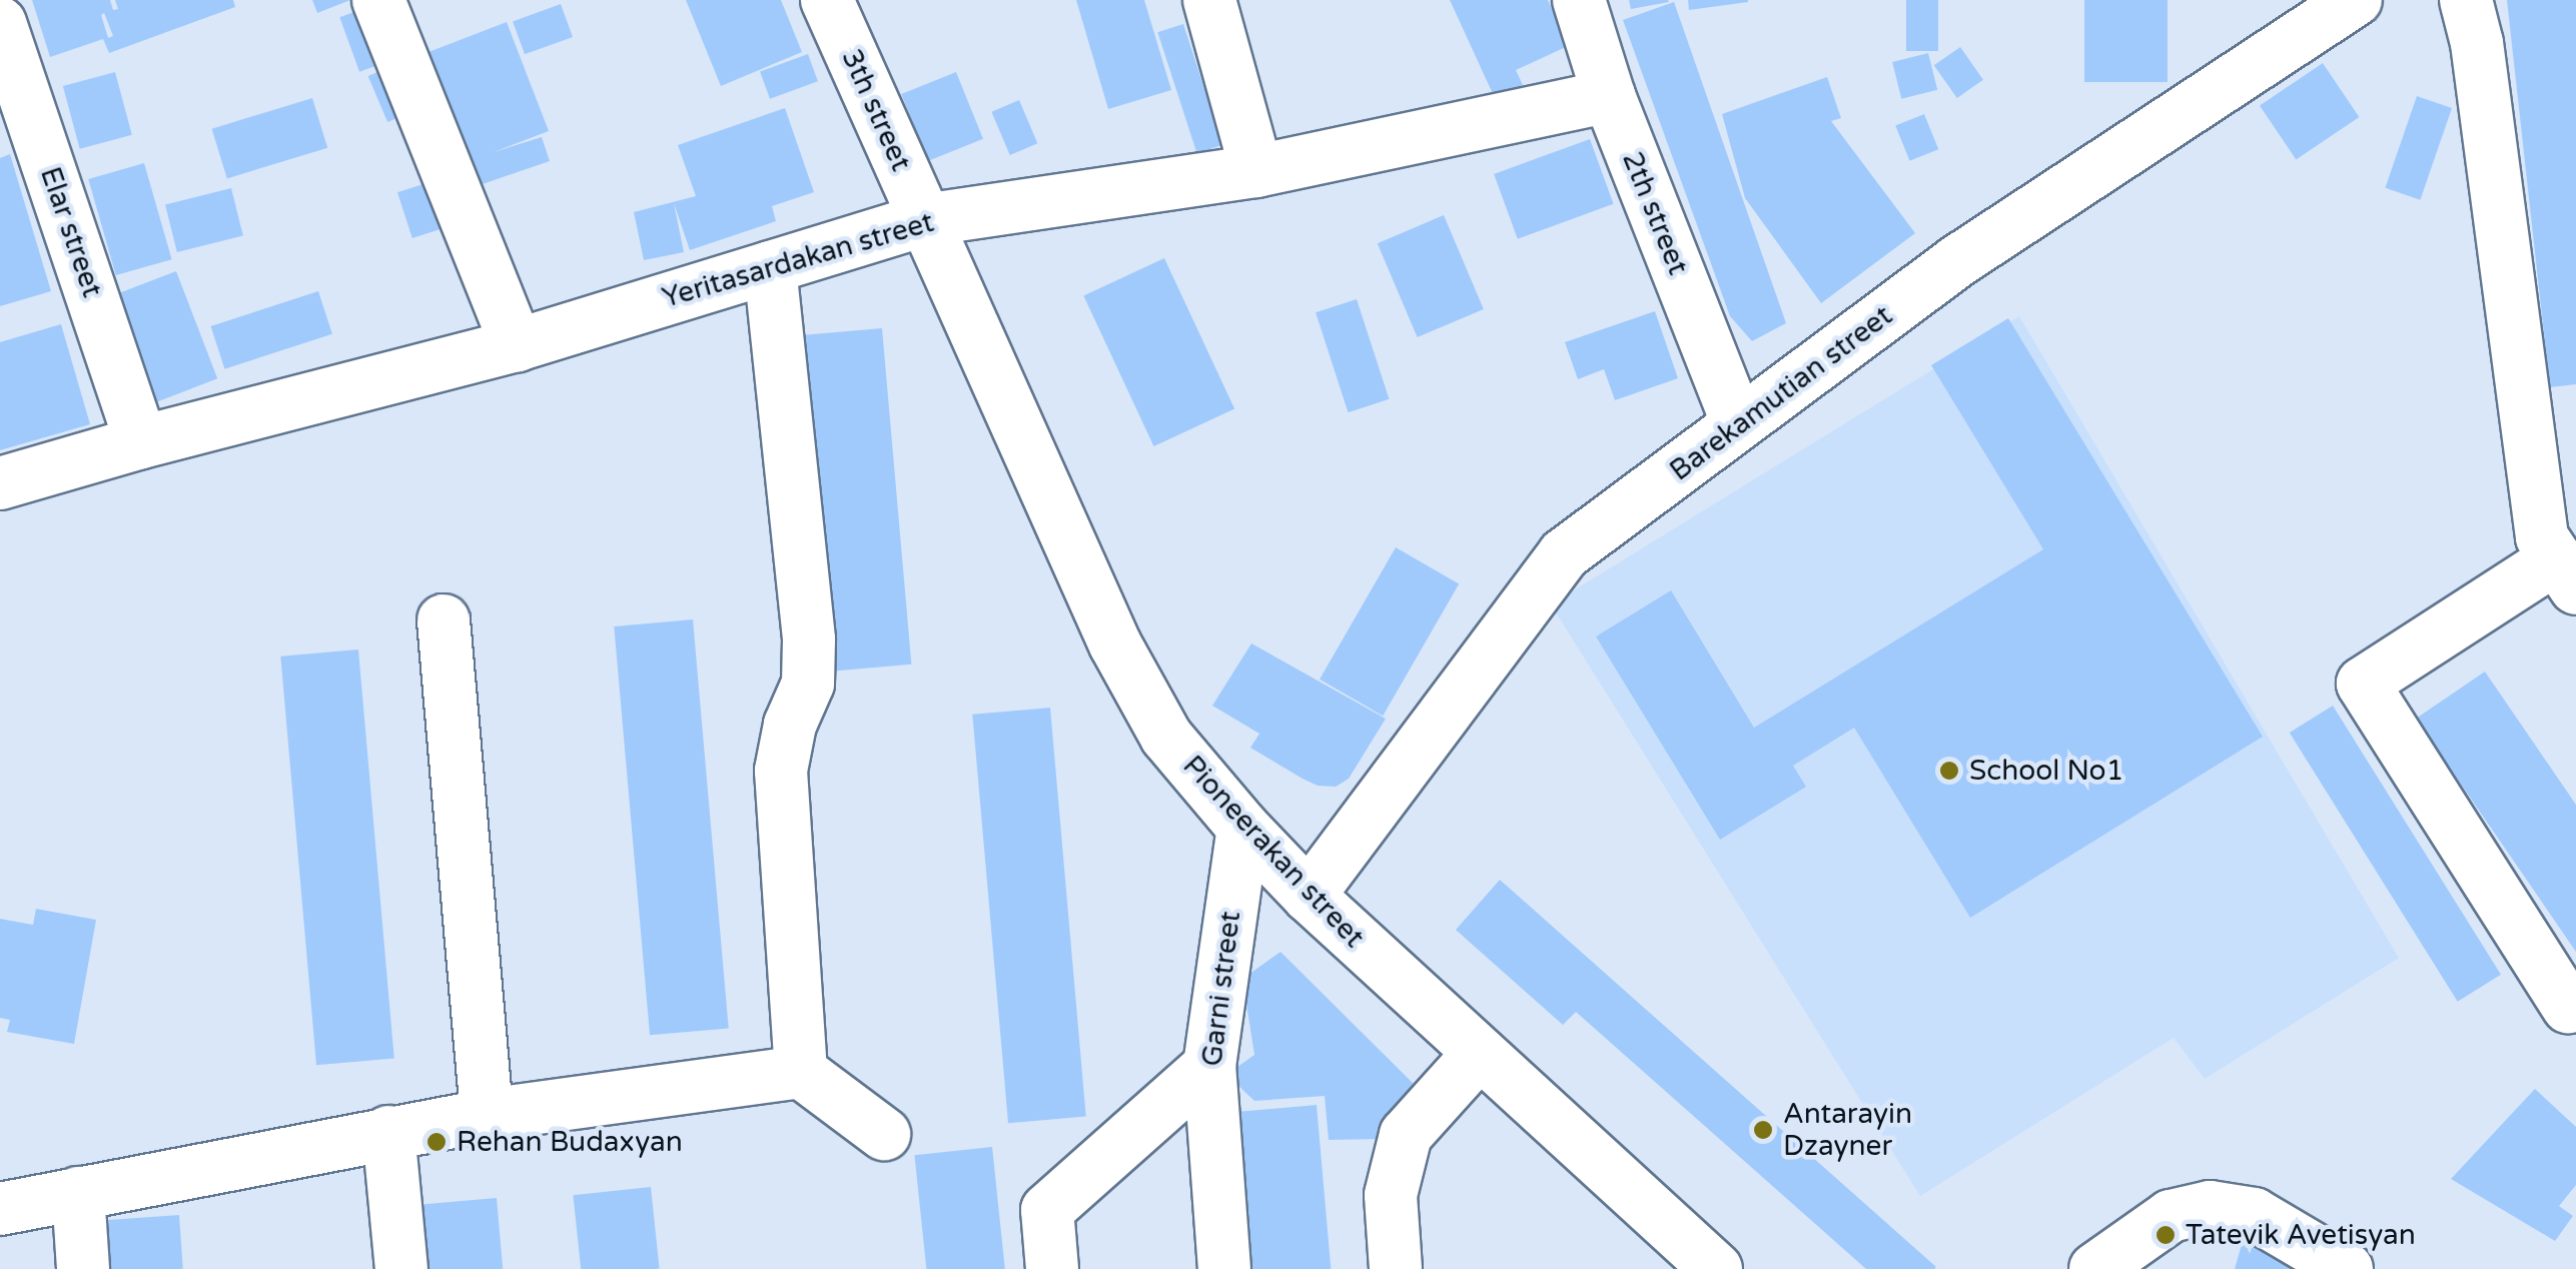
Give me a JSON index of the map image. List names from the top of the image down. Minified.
{"streets":{"street":["3th street","2th street","Elar street","Yeritasardakan street","Barekamutian street","Pioneerakan street","Garni street"]},"crossings":[["3th street","Yeritasardakan street"],["3th street","Pioneerakan street"],["2th street","Yeritasardakan street"],["2th street","Barekamutian street"],["Elar street","Yeritasardakan street"],["Yeritasardakan street","Pioneerakan street"],["Barekamutian street","Pioneerakan street"],["Pioneerakan street","Garni street"]],"places":["School No1","Antarayin Dzayner","Rehan Budaxyan","Tatevik Avetisyan"]}
